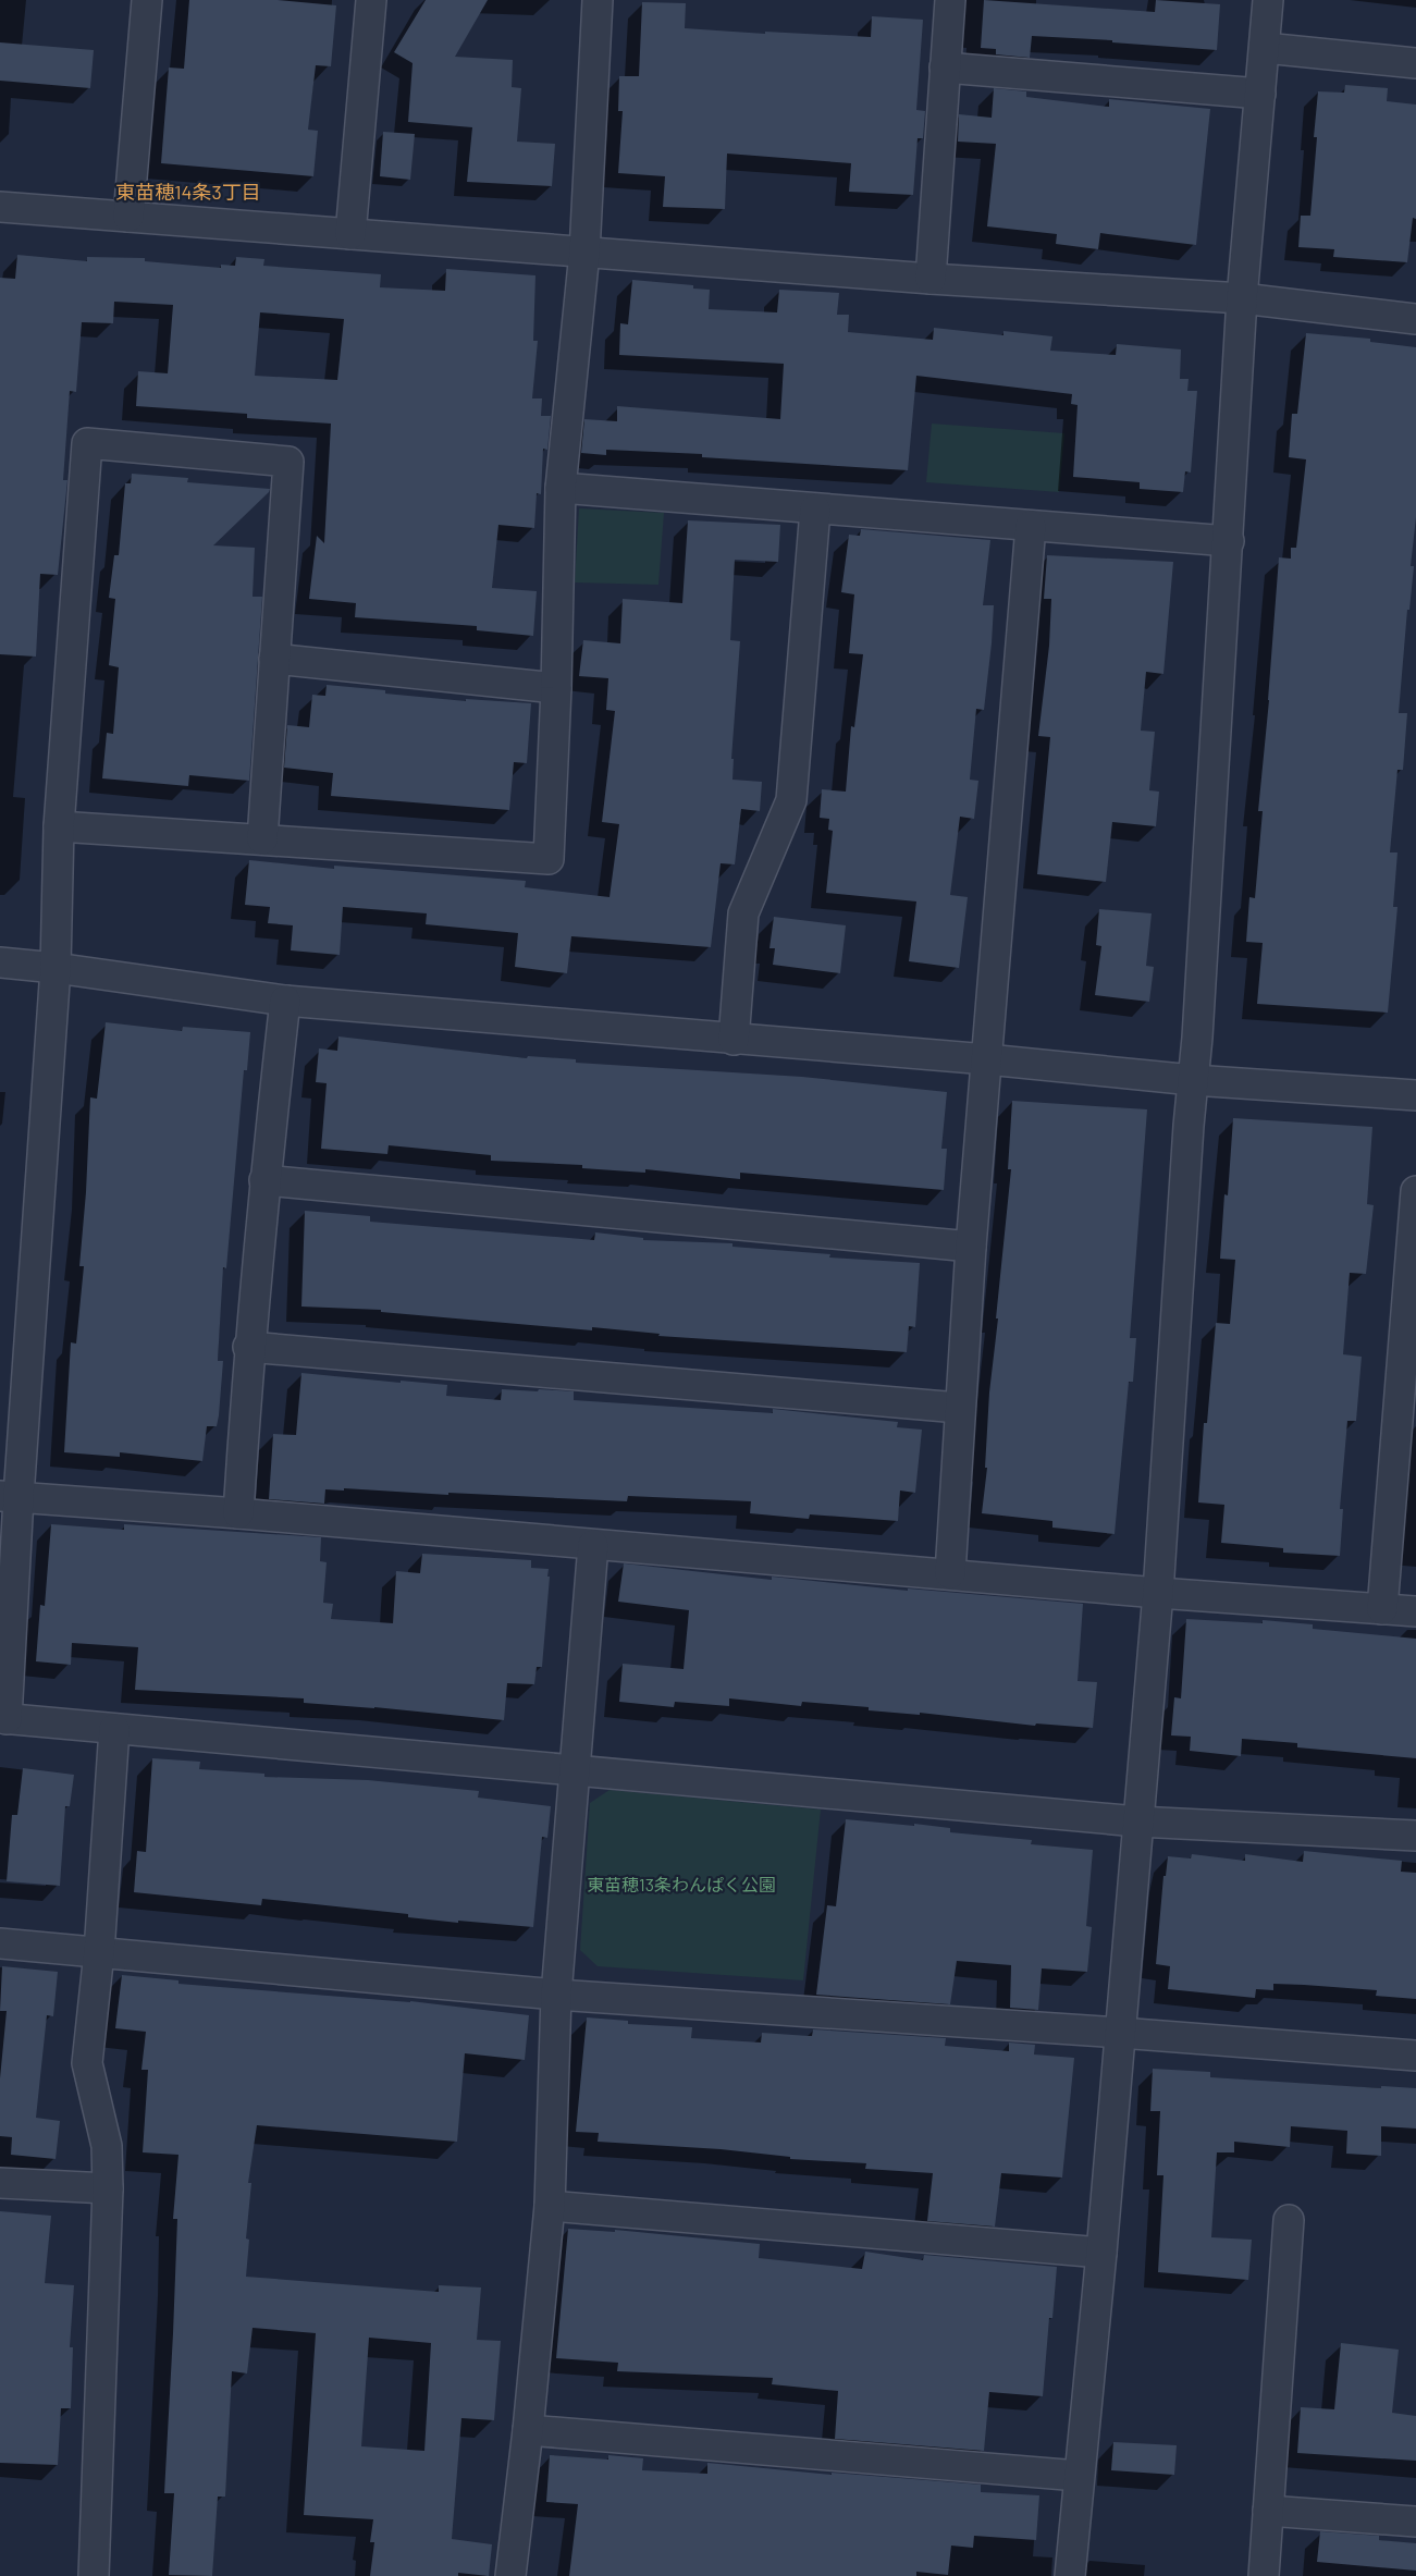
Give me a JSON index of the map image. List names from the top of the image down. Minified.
{"districts":["東苗穂14条3丁目"],"parks":["東苗穂13条わんぱく公園"]}
